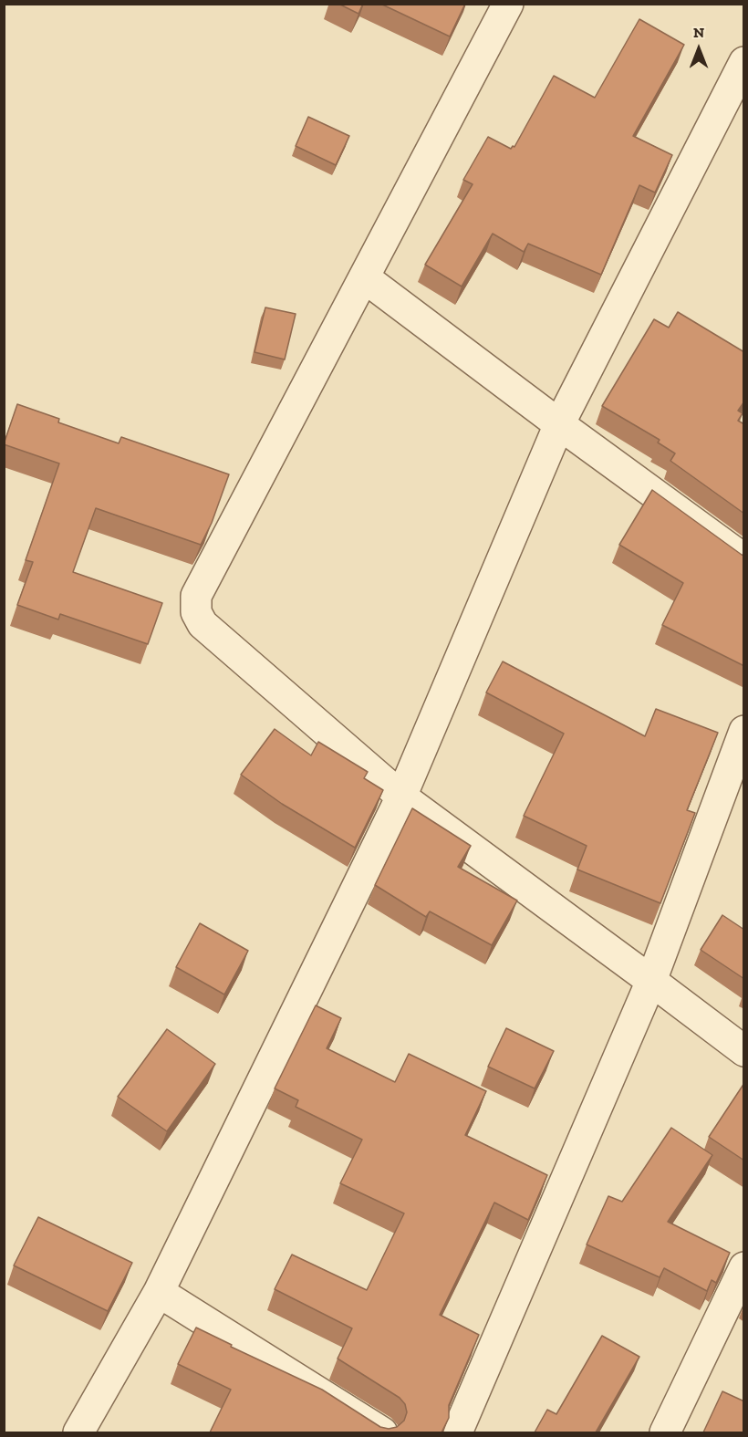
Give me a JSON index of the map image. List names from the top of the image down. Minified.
{"north":"top"}
